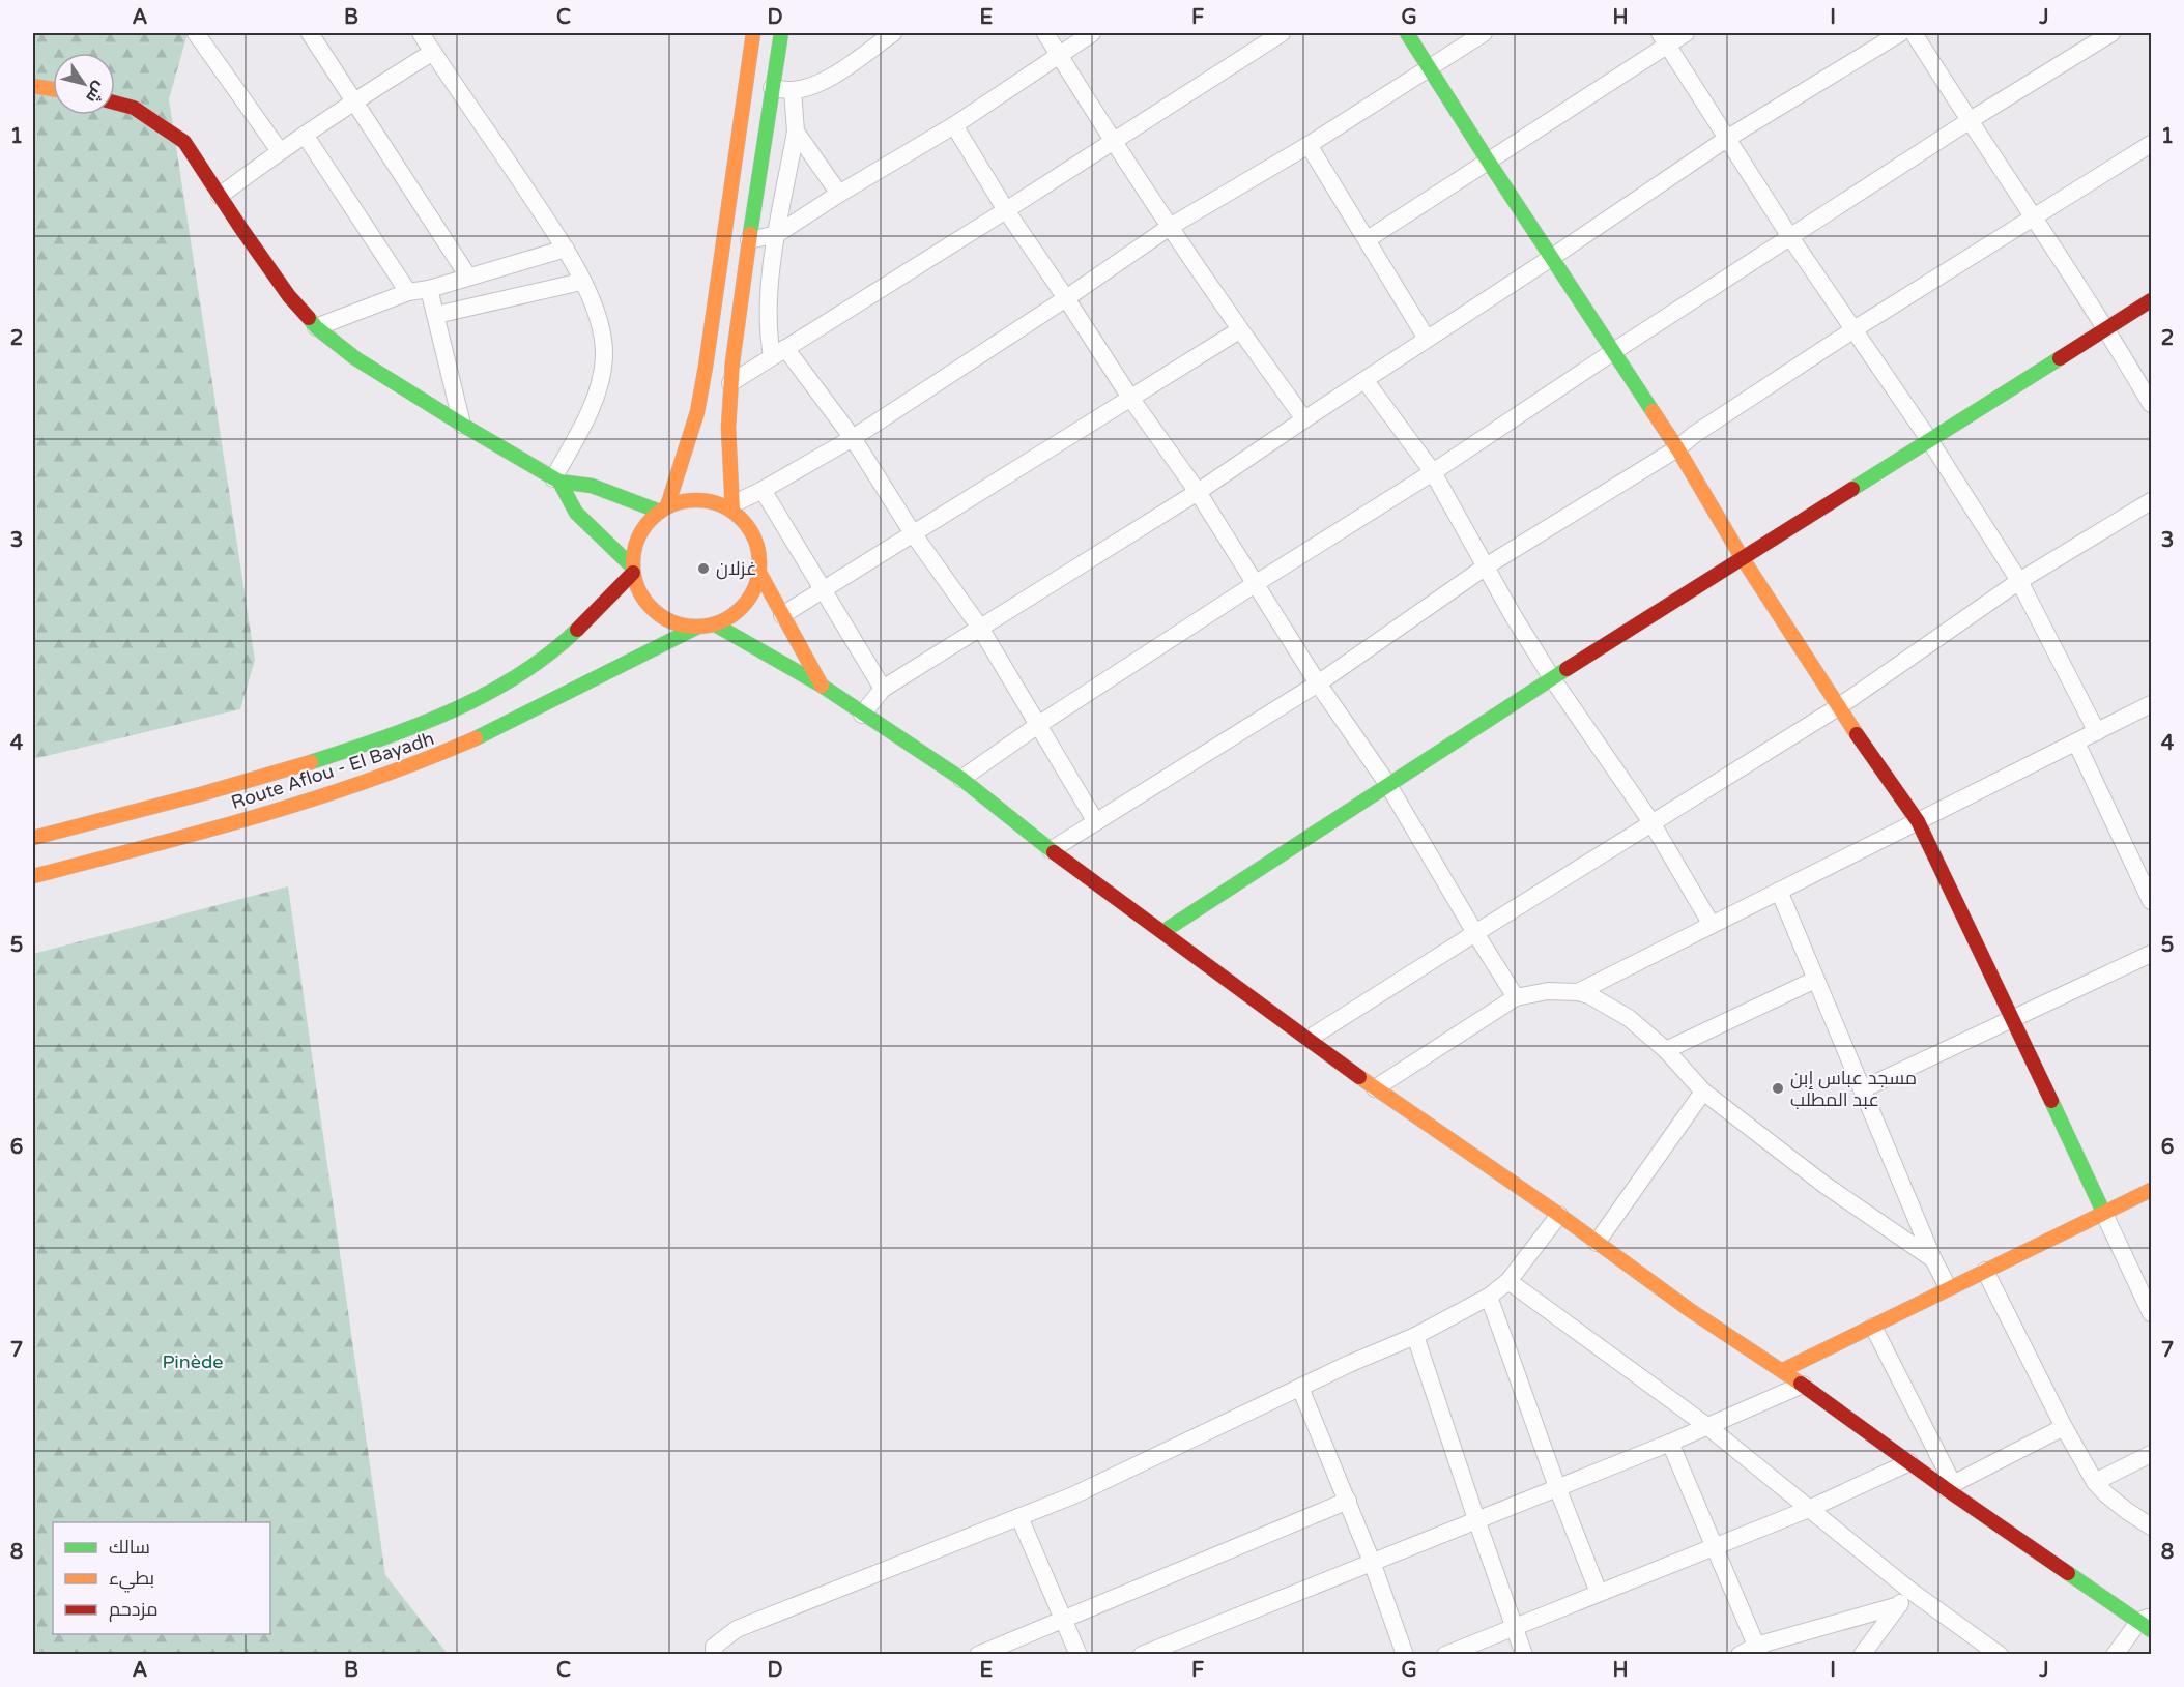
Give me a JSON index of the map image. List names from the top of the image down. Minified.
{"streets":{"main road":["Route Aflou - El Bayadh"]},"parks":["Pinède"],"places":["غزلان","مسجد عباس إبن عبد المطلب"],"legend":["سالك","بطيء","مزدحم"],"north":"bottom right","grid":{"columns":["A","B","C","D","E","F","G","H","I","J"],"rows":["1","2","3","4","5","6","7","8"]}}
